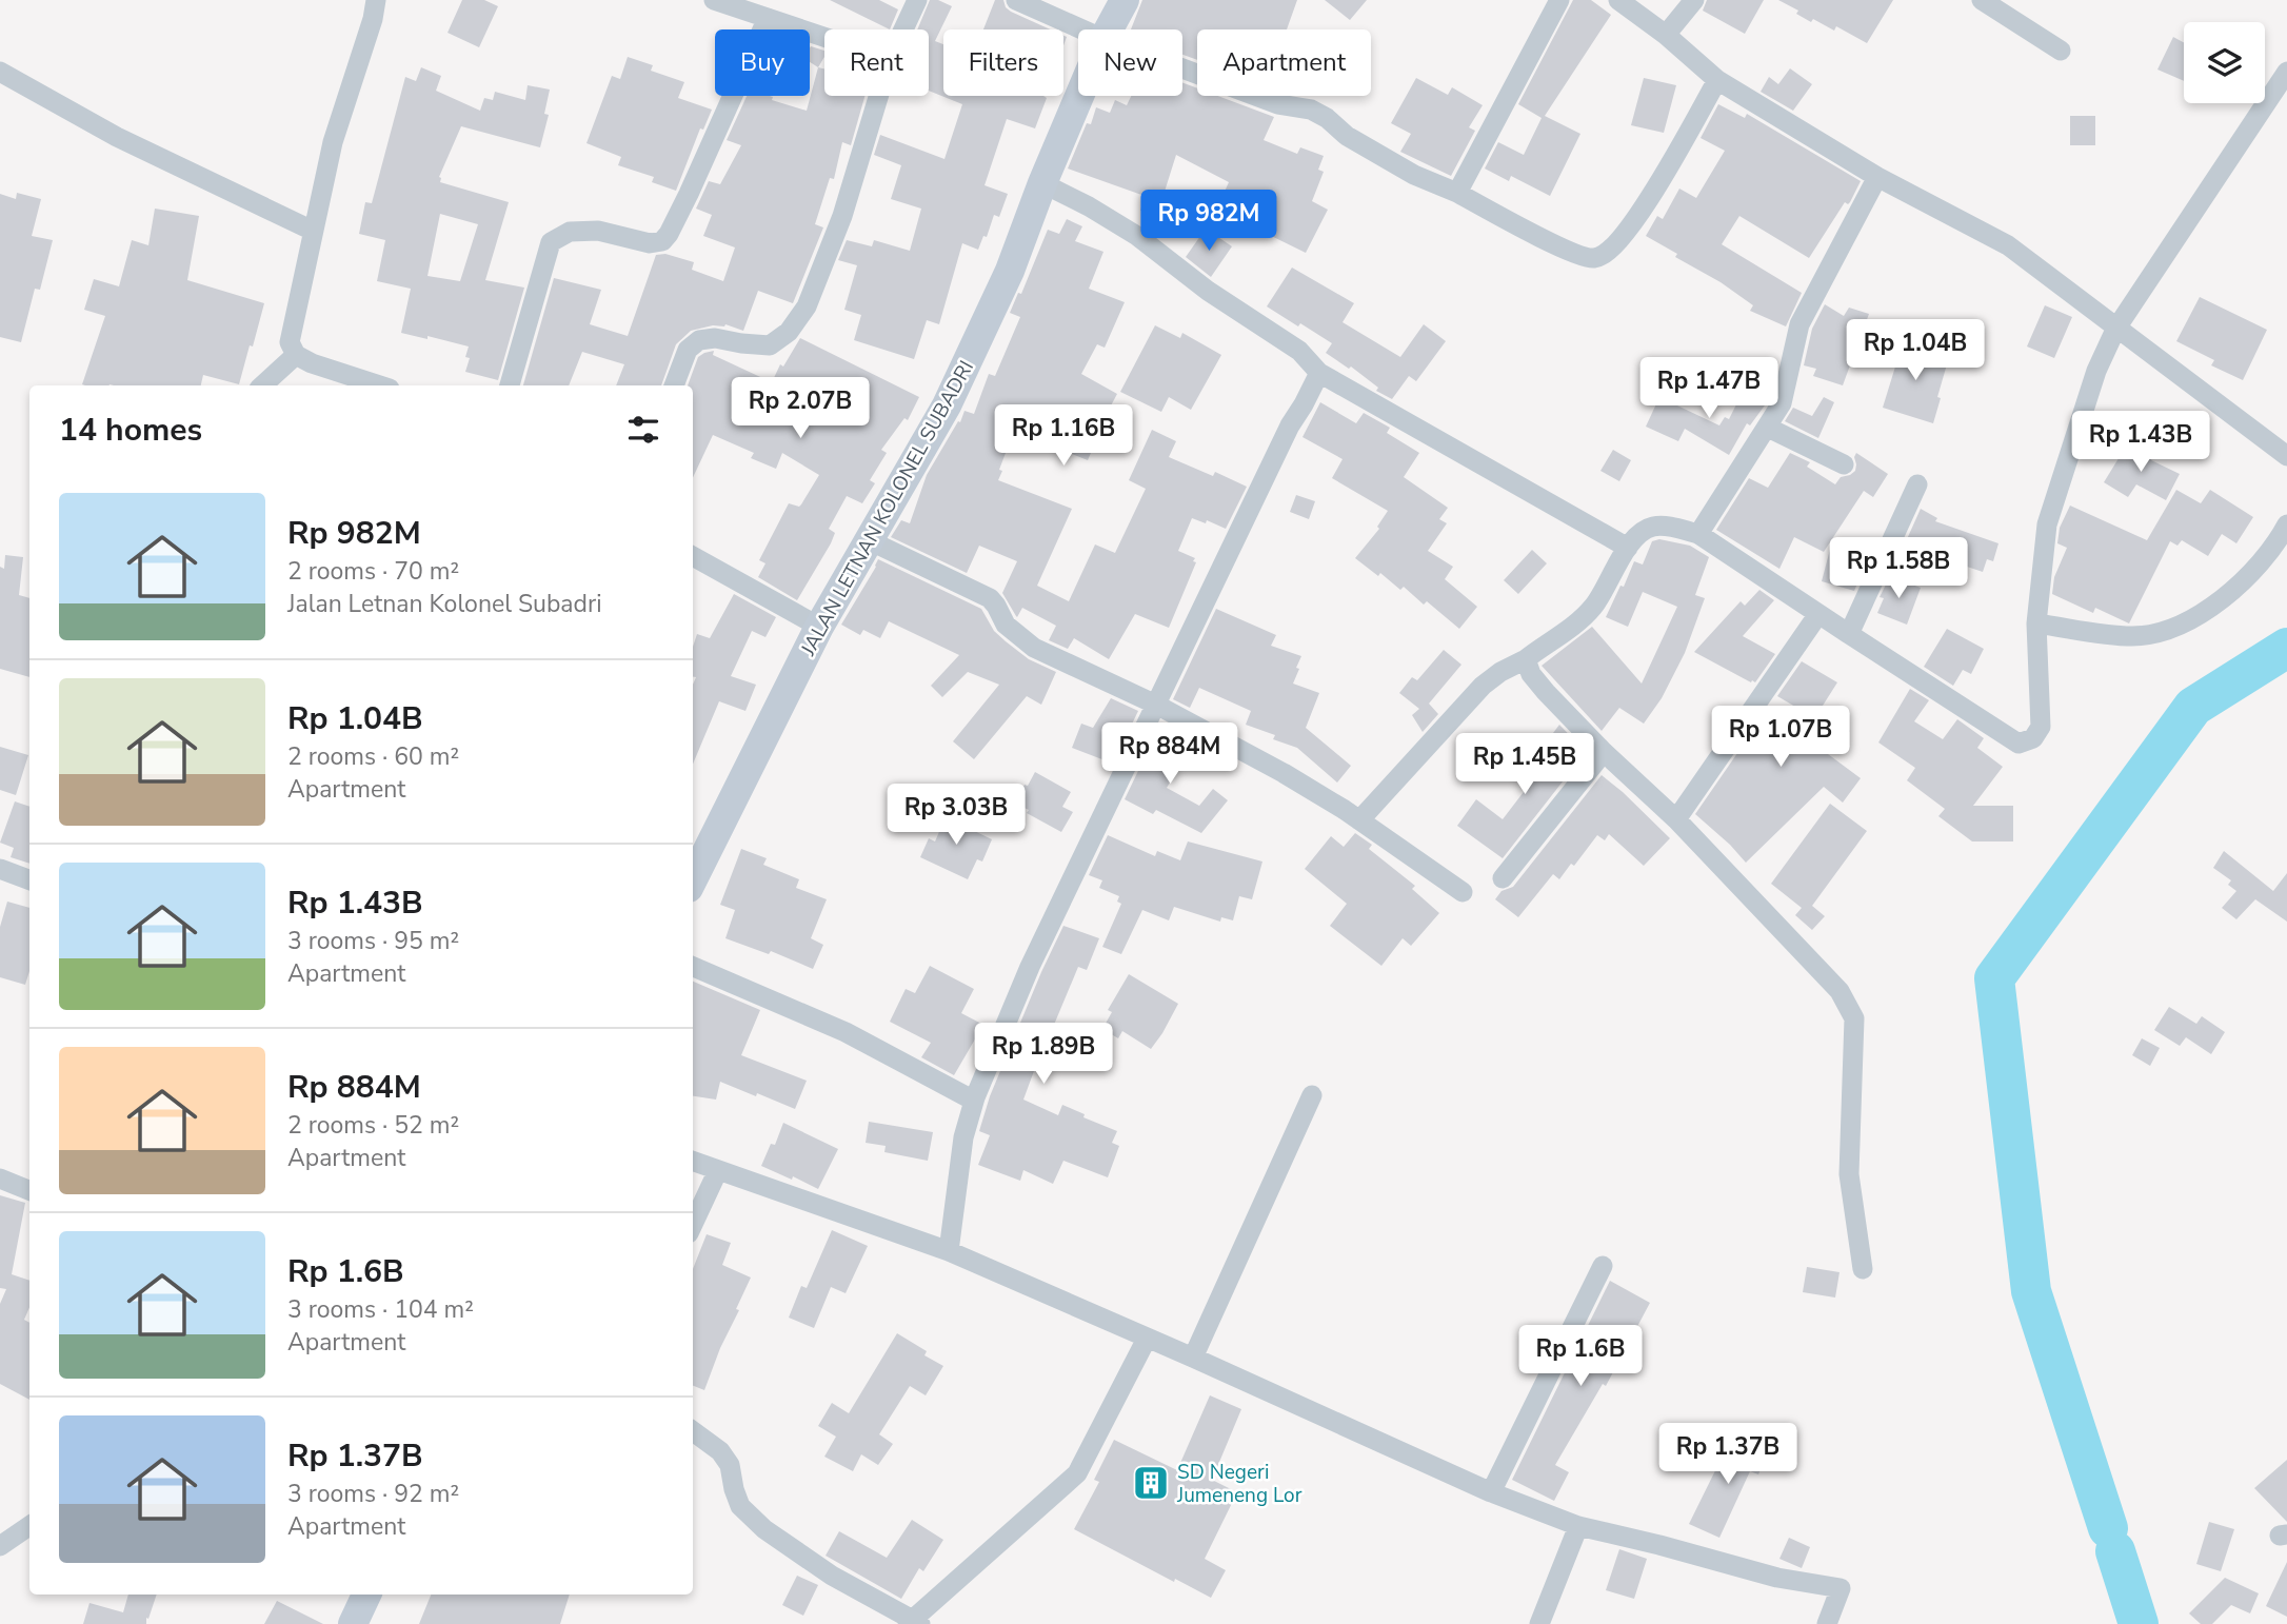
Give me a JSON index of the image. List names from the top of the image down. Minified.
{"streets":{"main road":["JALAN LETNAN KOLONEL SUBADRI"]},"places":{"building":["SD Negeri Jumeneng Lor"]},"page":{"chip":["Buy","Rent","Filters","New","Apartment"],"price":["Rp 982M","Rp 1.04B","Rp 1.47B","Rp 2.07B","Rp 1.16B","Rp 1.43B","Rp 1.58B","Rp 1.07B","Rp 884M","Rp 1.45B","Rp 3.03B","Rp 1.89B","Rp 1.6B","Rp 1.37B"],"heading":"14 homes","list":[{"name":"Rp 982M","note":"2 rooms · 70 m² · Jalan Letnan Kolonel Subadri"},{"name":"Rp 1.04B","note":"2 rooms · 60 m² · Apartment"},{"name":"Rp 1.43B","note":"3 rooms · 95 m² · Apartment"},{"name":"Rp 884M","note":"2 rooms · 52 m² · Apartment"},{"name":"Rp 1.6B","note":"3 rooms · 104 m² · Apartment"},{"name":"Rp 1.37B","note":"3 rooms · 92 m² · Apartment"}]}}
